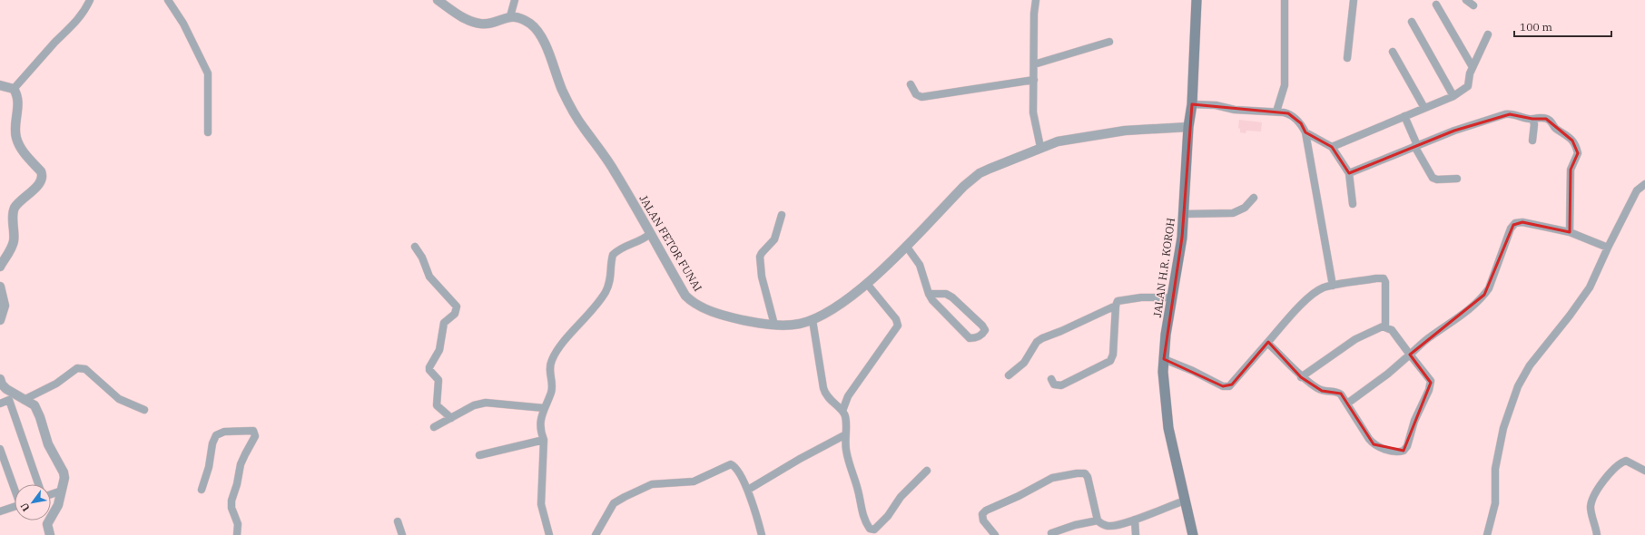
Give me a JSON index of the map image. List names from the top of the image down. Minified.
{"streets":{"main road":["JALAN H.R. KOROH"],"street":["JALAN FETOR FUNAI"]},"crossings":[["JALAN FETOR FUNAI","JALAN H.R. KOROH"]],"scale_bar":"100 m","north":"bottom left"}
